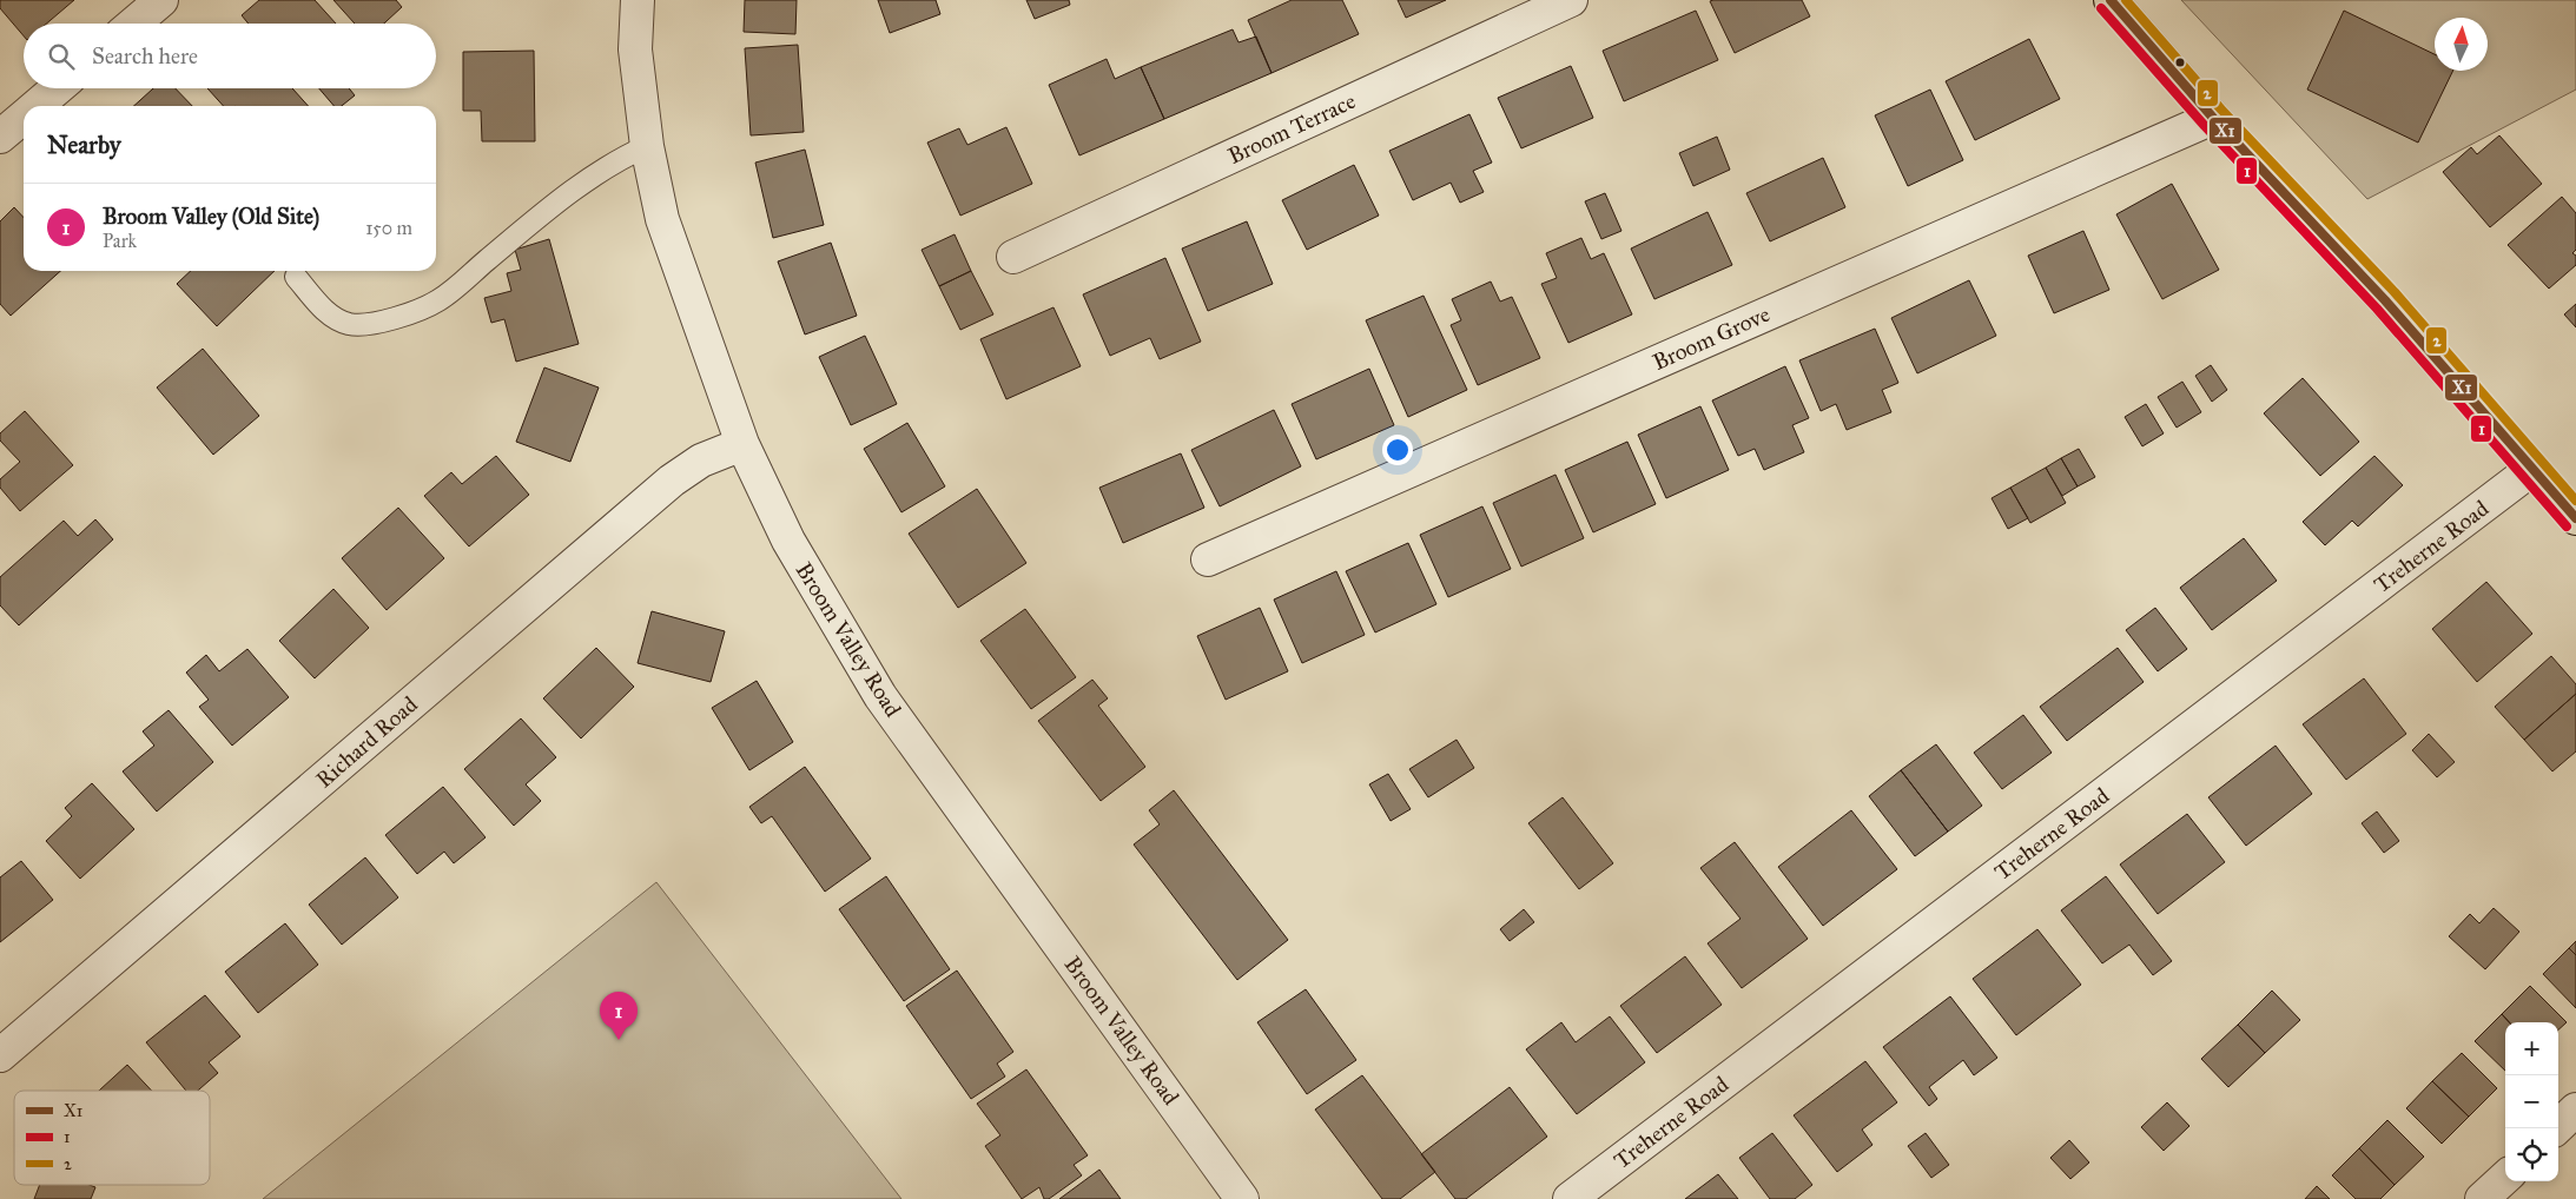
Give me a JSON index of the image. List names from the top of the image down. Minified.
{"streets":{"street":["Broom Terrace","Broom Grove","Treherne Road","Broom Valley Road","Richard Road"]},"crossings":[["Broom Valley Road","Richard Road"]],"lines":["transit line X1","transit line 2","transit line 1"],"legend":["X1","1","2"],"north":"top","page":{"search":"Search here","heading":"Nearby","list":[{"mark":"1","name":"Broom Valley (Old Site)","note":"Park","value":"150 m"}],"pins":"1","map_buttons":["+","−"]}}
